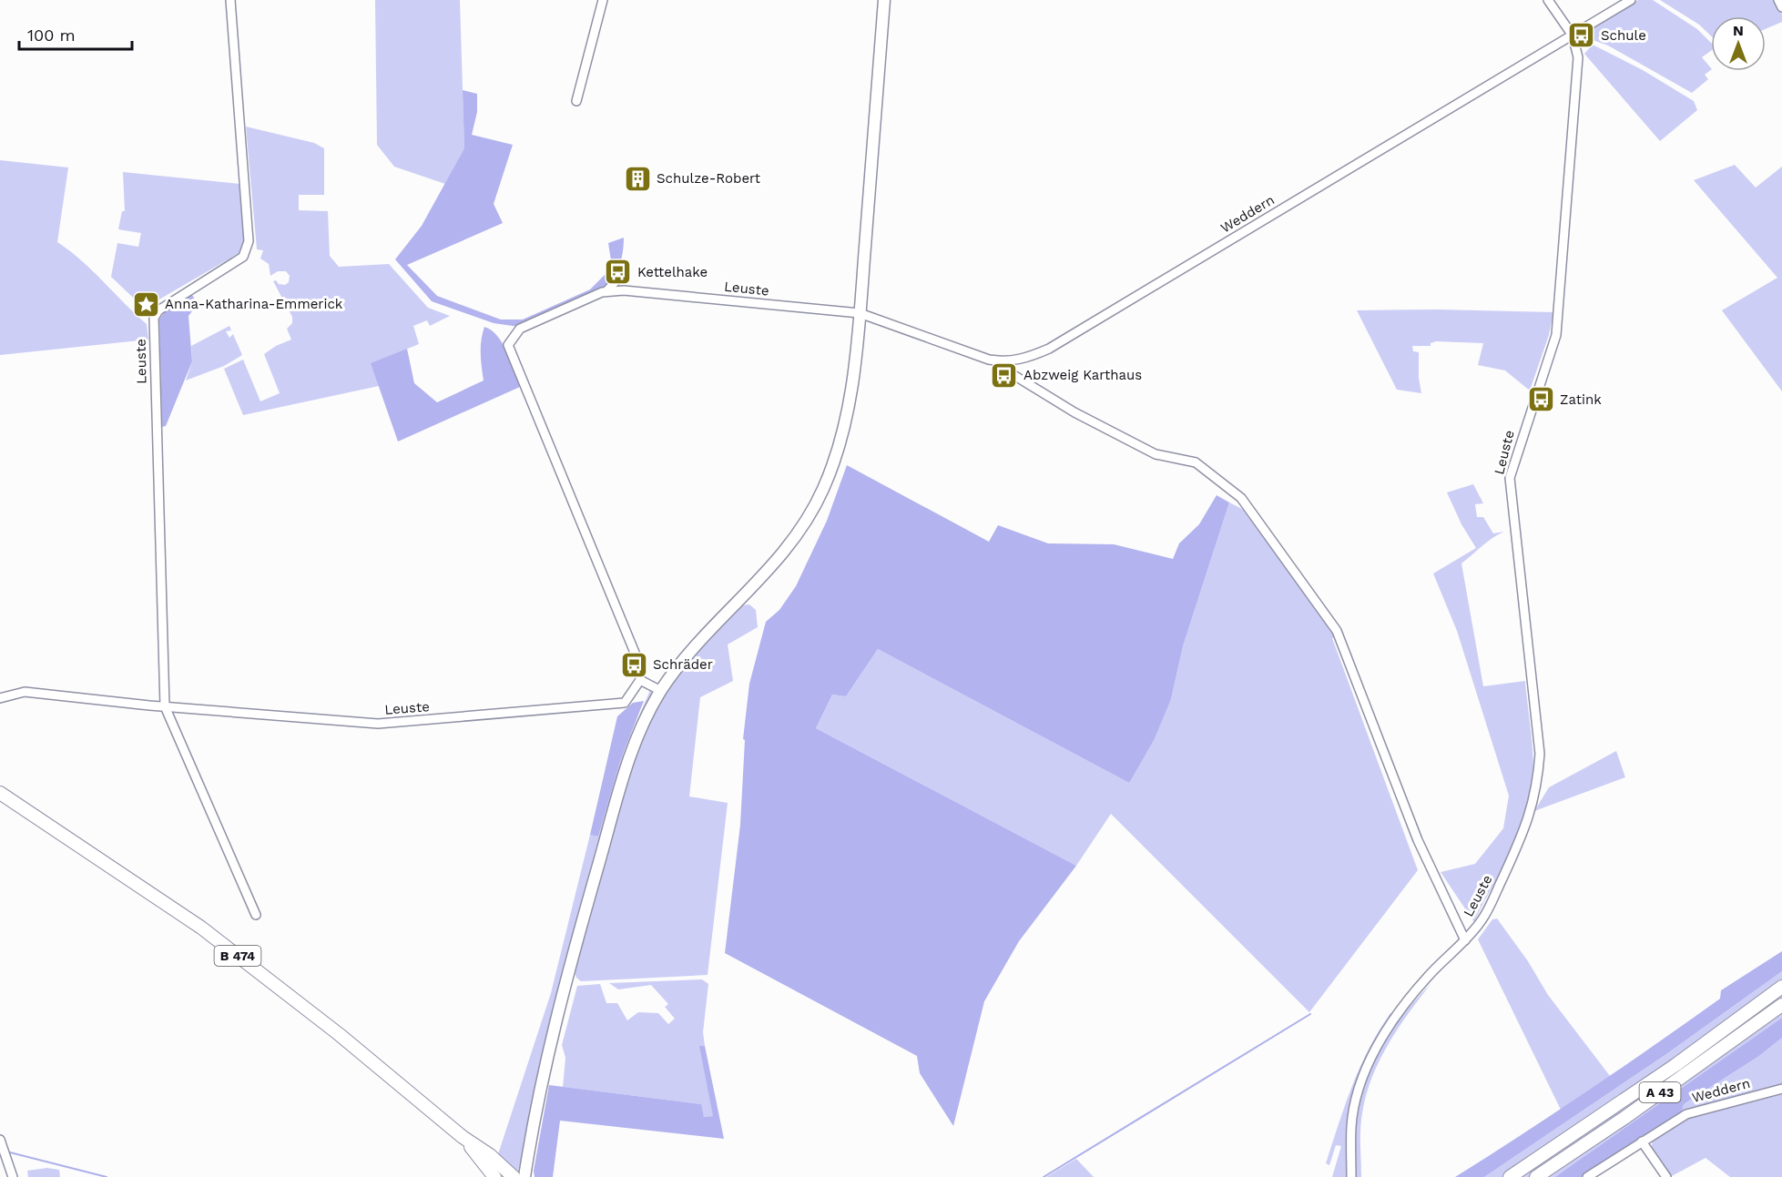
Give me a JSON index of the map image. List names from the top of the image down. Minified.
{"streets":{"highway":["B 474","A 43"],"street":["Weddern","Leuste"]},"crossings":[["Weddern","Leuste"]],"places":{"bus stop":["Schule","Kettelhake","Abzweig Karthaus","Zatink","Schräder"],"building":["Schulze-Robert"],"place":["Anna-Katharina-Emmerick"]},"scale_bar":"100 m","north":"top"}
